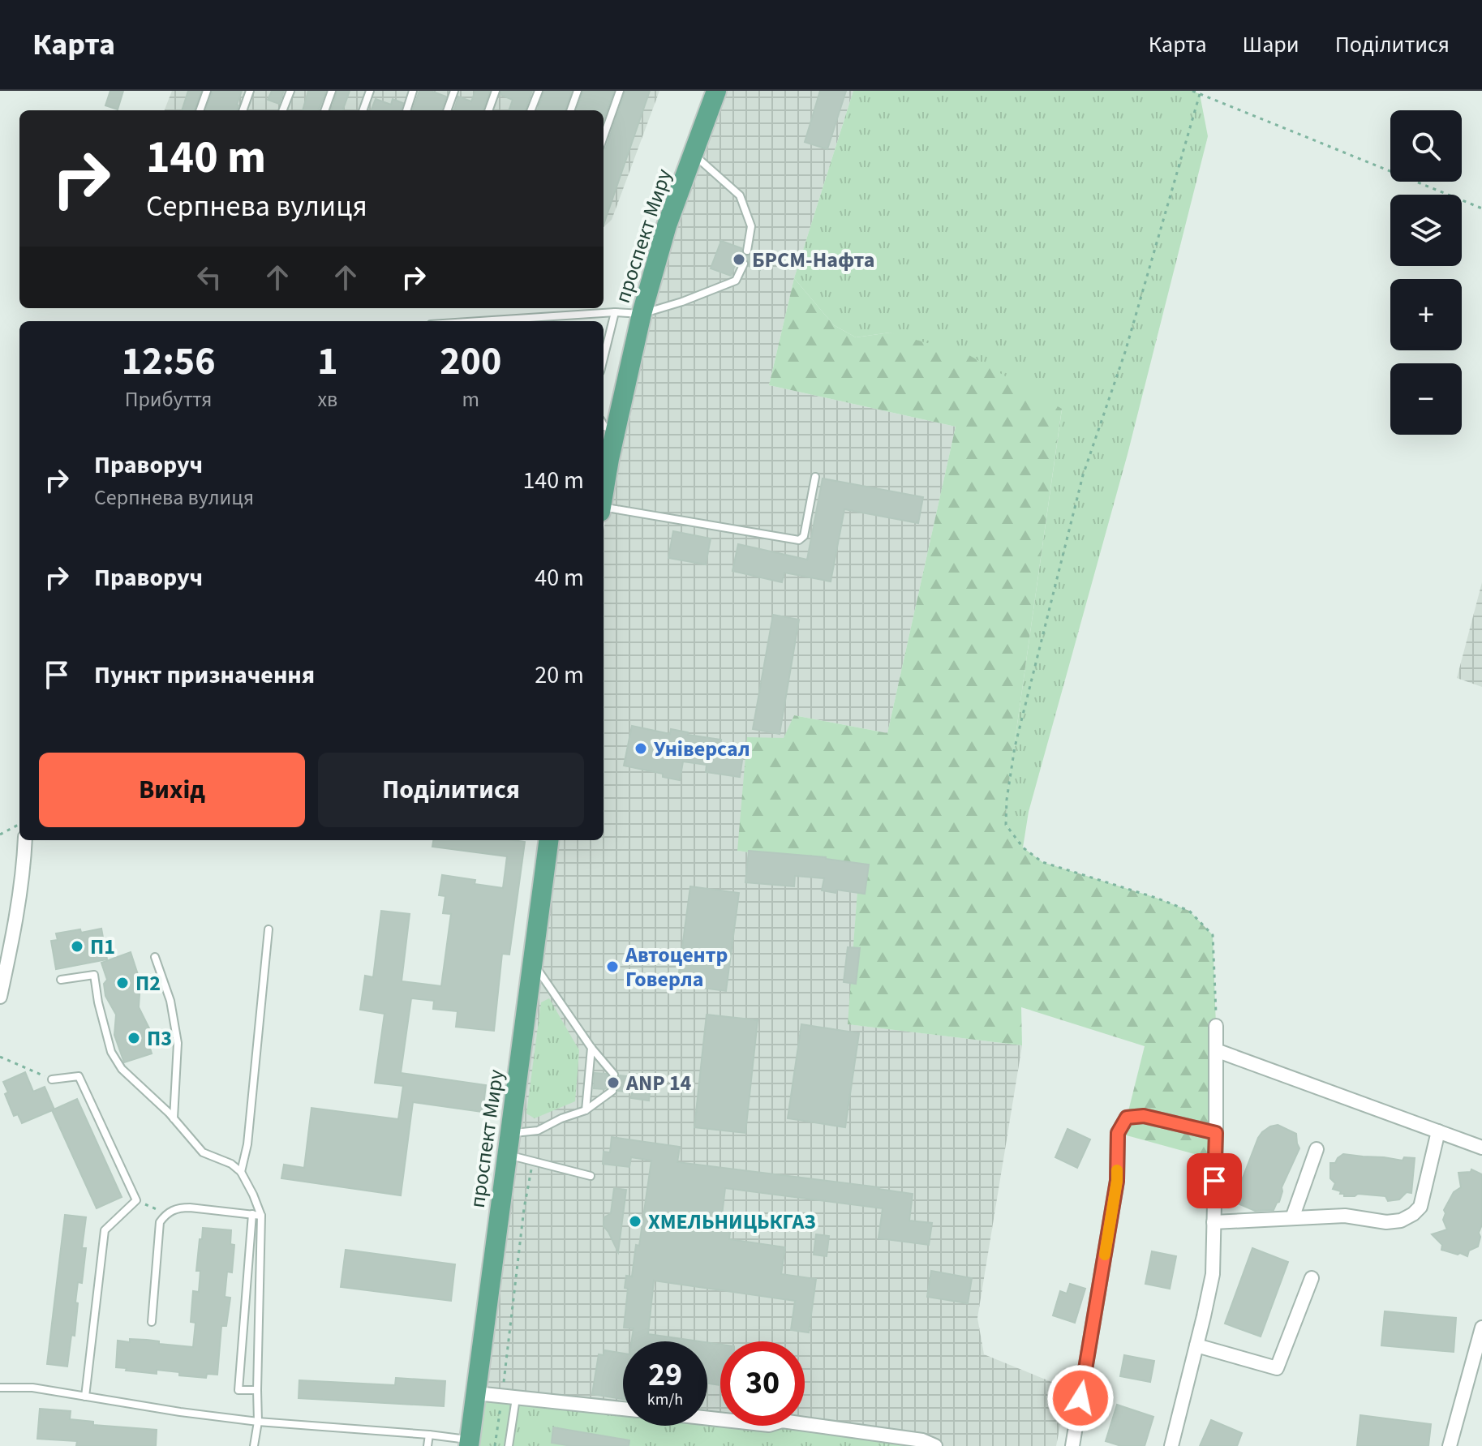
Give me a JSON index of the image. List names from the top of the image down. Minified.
{"streets":{"main road":["проспект Миру"]},"places":["БРСМ-Нафта","Універсал","П1","Автоцентр Говерла","П2","П3","ANP 14","ХМЕЛЬНИЦЬКГАЗ"],"page":{"header":"Карта","nav":["Карта","Шари","Поділитися"],"map_buttons":["+","−"],"turn":["140 m","Серпнева вулиця"],"eta":["12:56","Прибуття","1","хв","200","m"],"list":[{"name":"Праворуч","note":"Серпнева вулиця","value":"140 m"},{"name":"Праворуч","value":"40 m"},{"name":"Пункт призначення","value":"20 m"}],"buttons":["Вихід","Поділитися"],"speed":"29 km/h","limit":"30"}}
